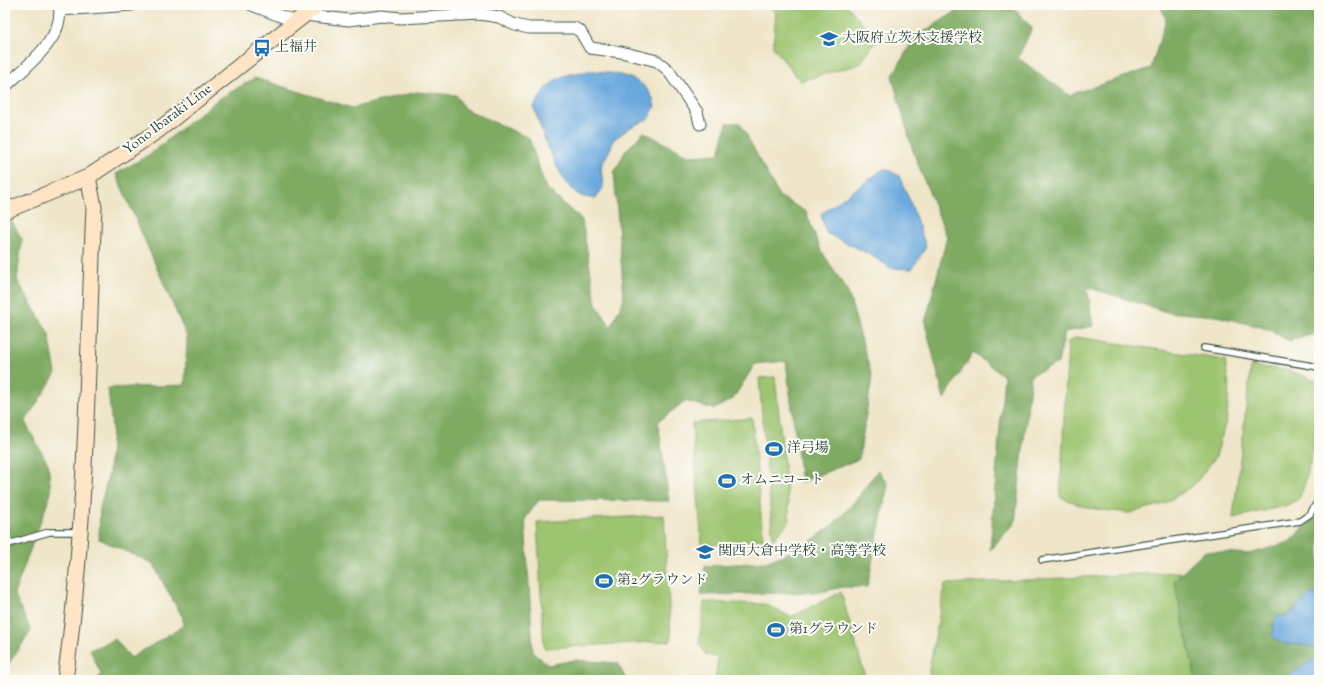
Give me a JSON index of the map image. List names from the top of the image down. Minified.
{"streets":{"street":["Yono Ibaraki Line"]},"places":{"school or university":["大阪府立茨木支援学校","関西大倉中学校・高等学校"],"bus stop":["上福井"],"sports":["洋弓場","オムニコート","第2グラウンド","第1グラウンド"]}}
